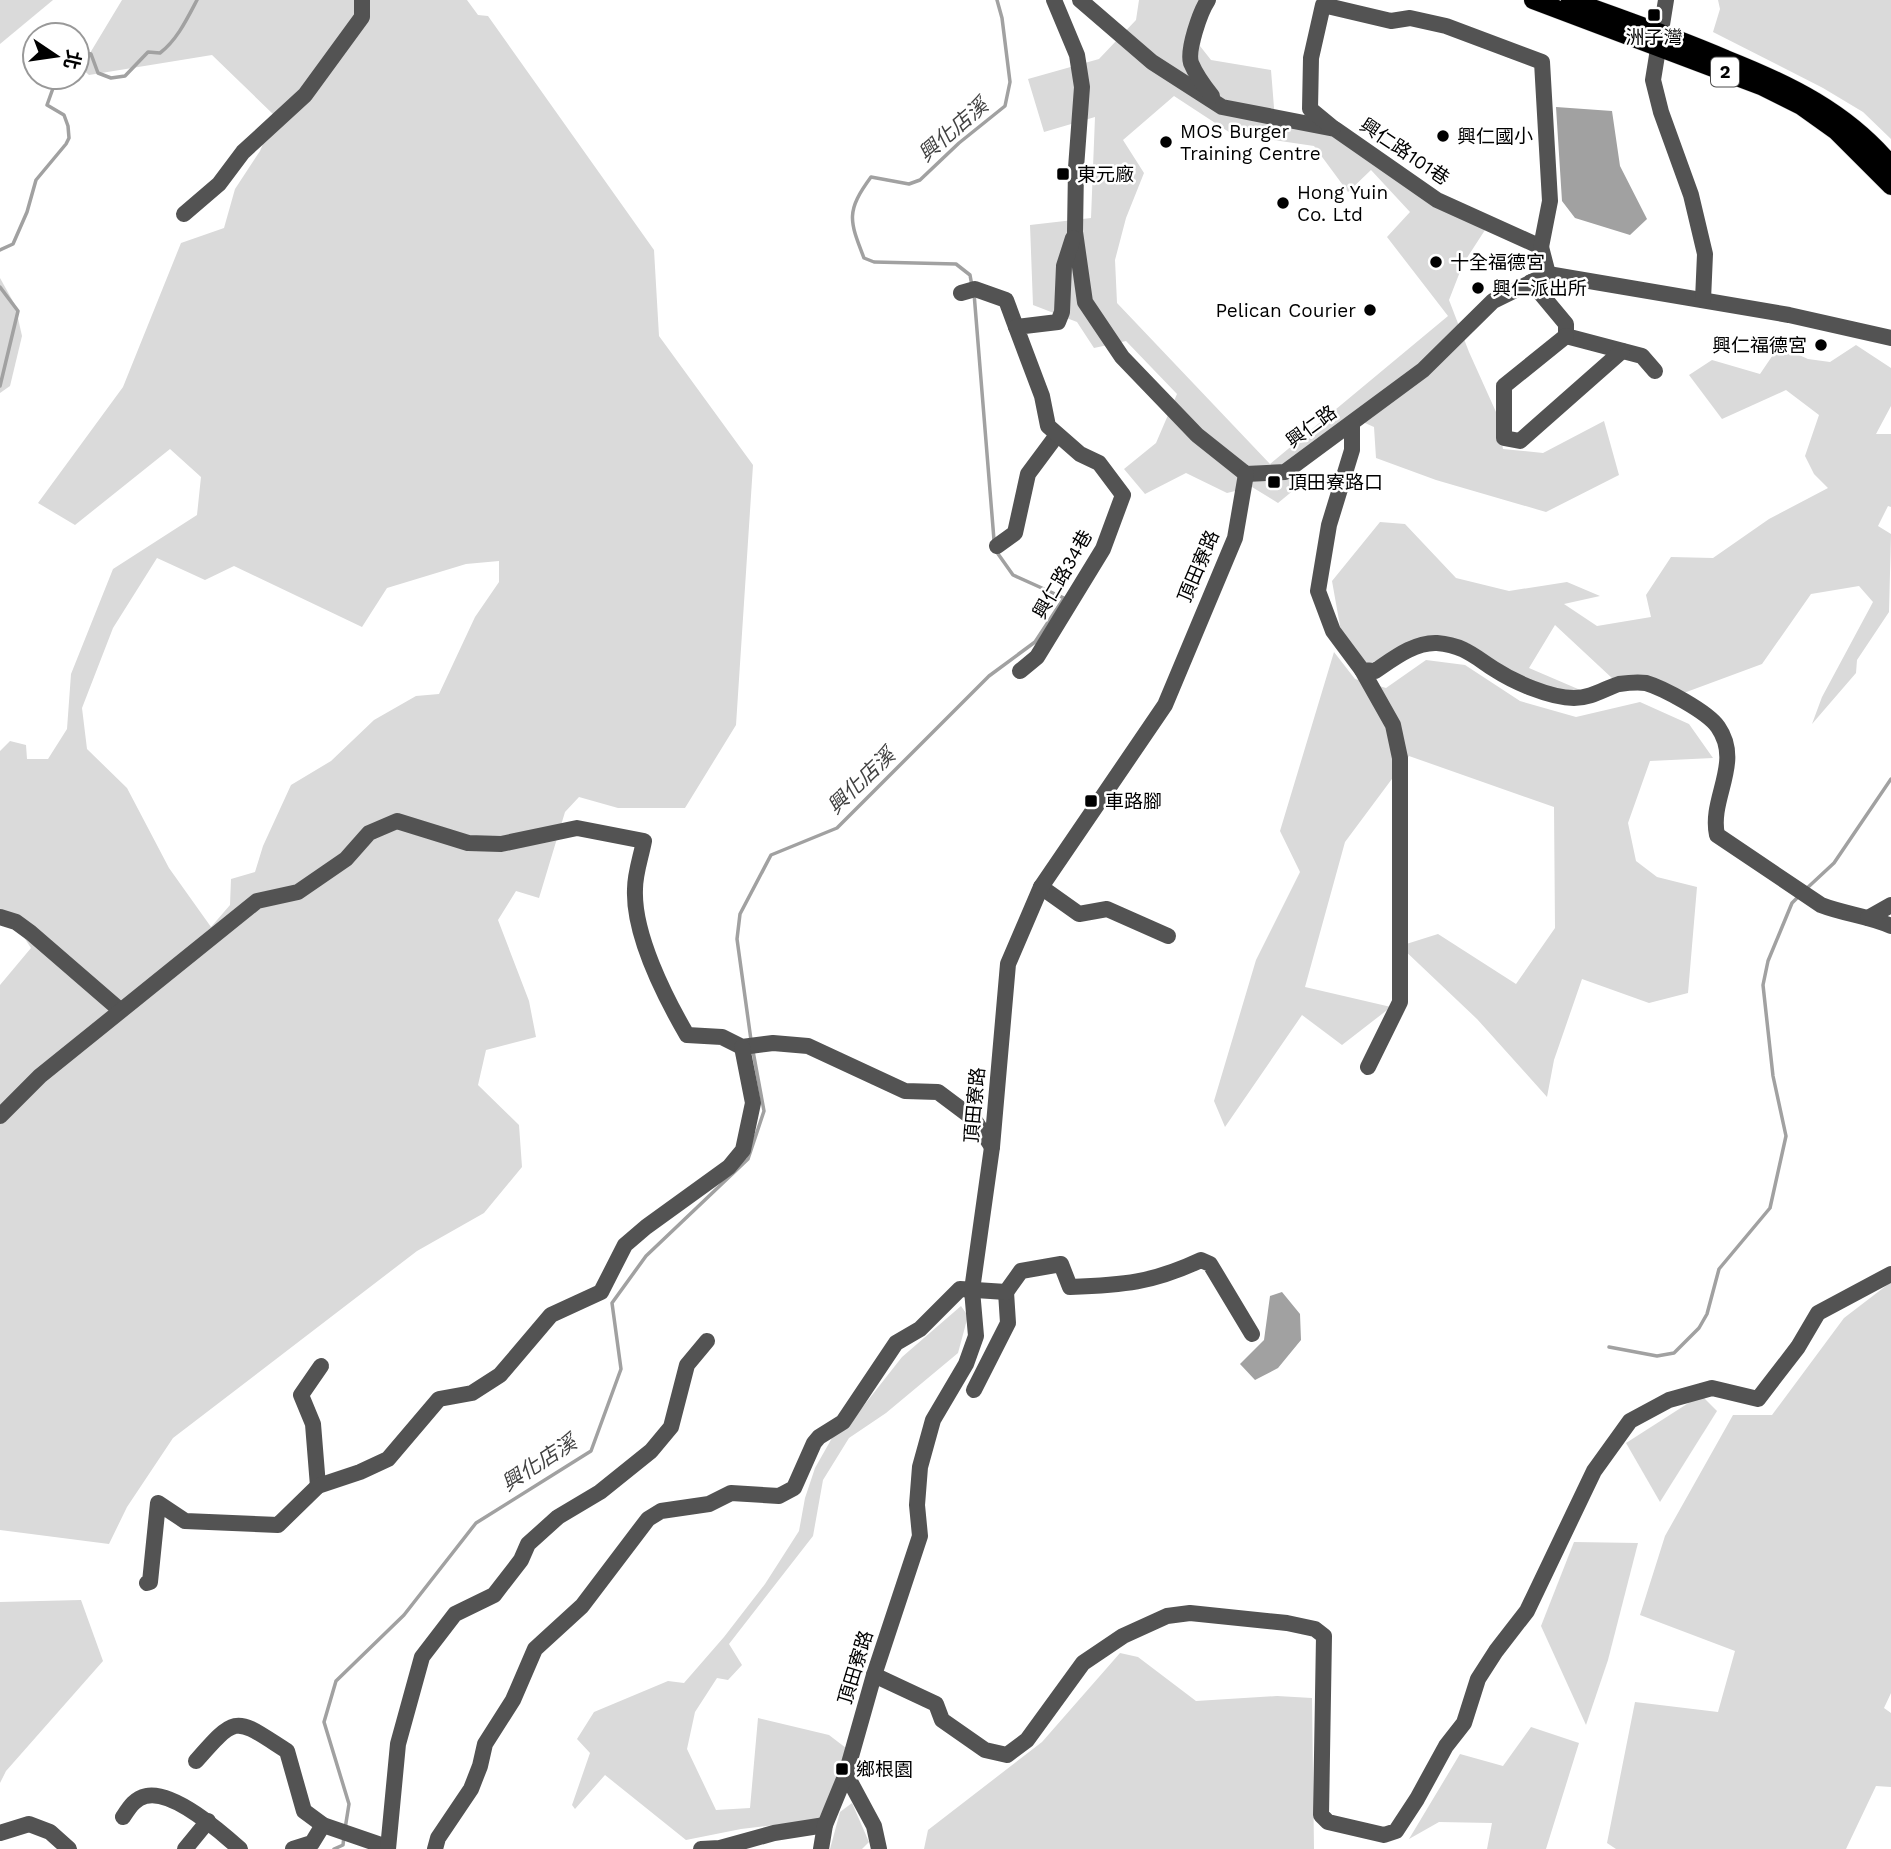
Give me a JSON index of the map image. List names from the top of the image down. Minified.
{"streets":{"main road":["2"],"street":["興仁路101巷","興仁路","頂田寮路","興仁路34巷"]},"crossings":[["興仁路","頂田寮路"]],"water":["興化店溪"],"places":{"transit":["洲子灣","東元廠","頂田寮路口","車路腳","鄉根園"],"other":["興仁國小","MOS Burger Training Centre","Hong Yuin Co. Ltd","十全福德宮","興仁派出所","Pelican Courier","興仁福德宮"]},"north":"right"}
